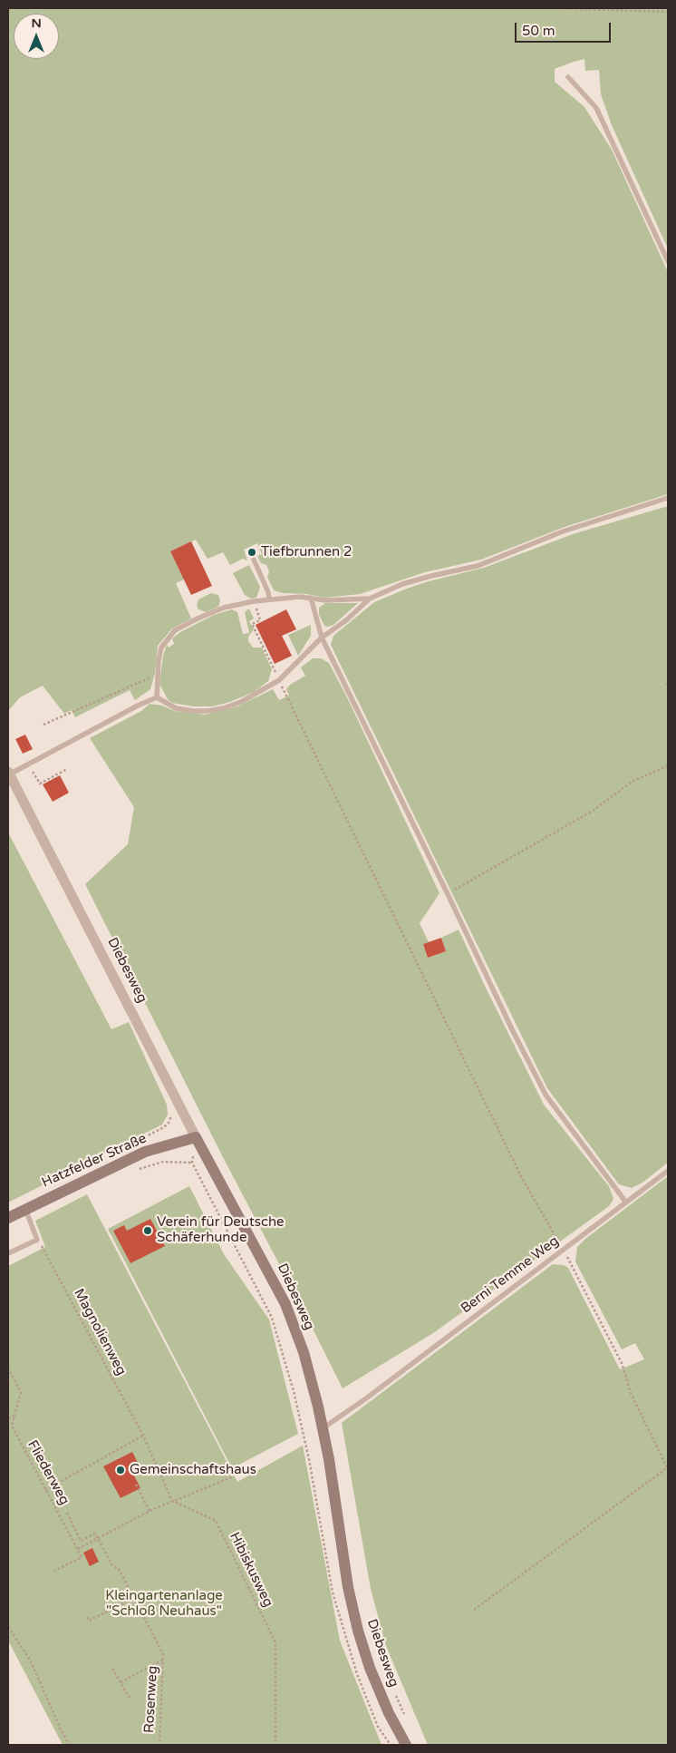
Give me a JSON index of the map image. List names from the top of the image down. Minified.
{"streets":{"street":["Diebesweg","Hatzfelder Straße"],"lane":["Berni Temme Weg"],"path":["Magnolienweg","Fliederweg","Hibiskusweg","Rosenweg"]},"crossings":[["Diebesweg","Hatzfelder Straße"],["Diebesweg","Berni Temme Weg"]],"parks":["Kleingartenanlage \"Schloß Neuhaus\""],"places":["Tiefbrunnen 2","Verein für Deutsche Schäferhunde","Gemeinschaftshaus"],"scale_bar":"50 m","north":"top"}
